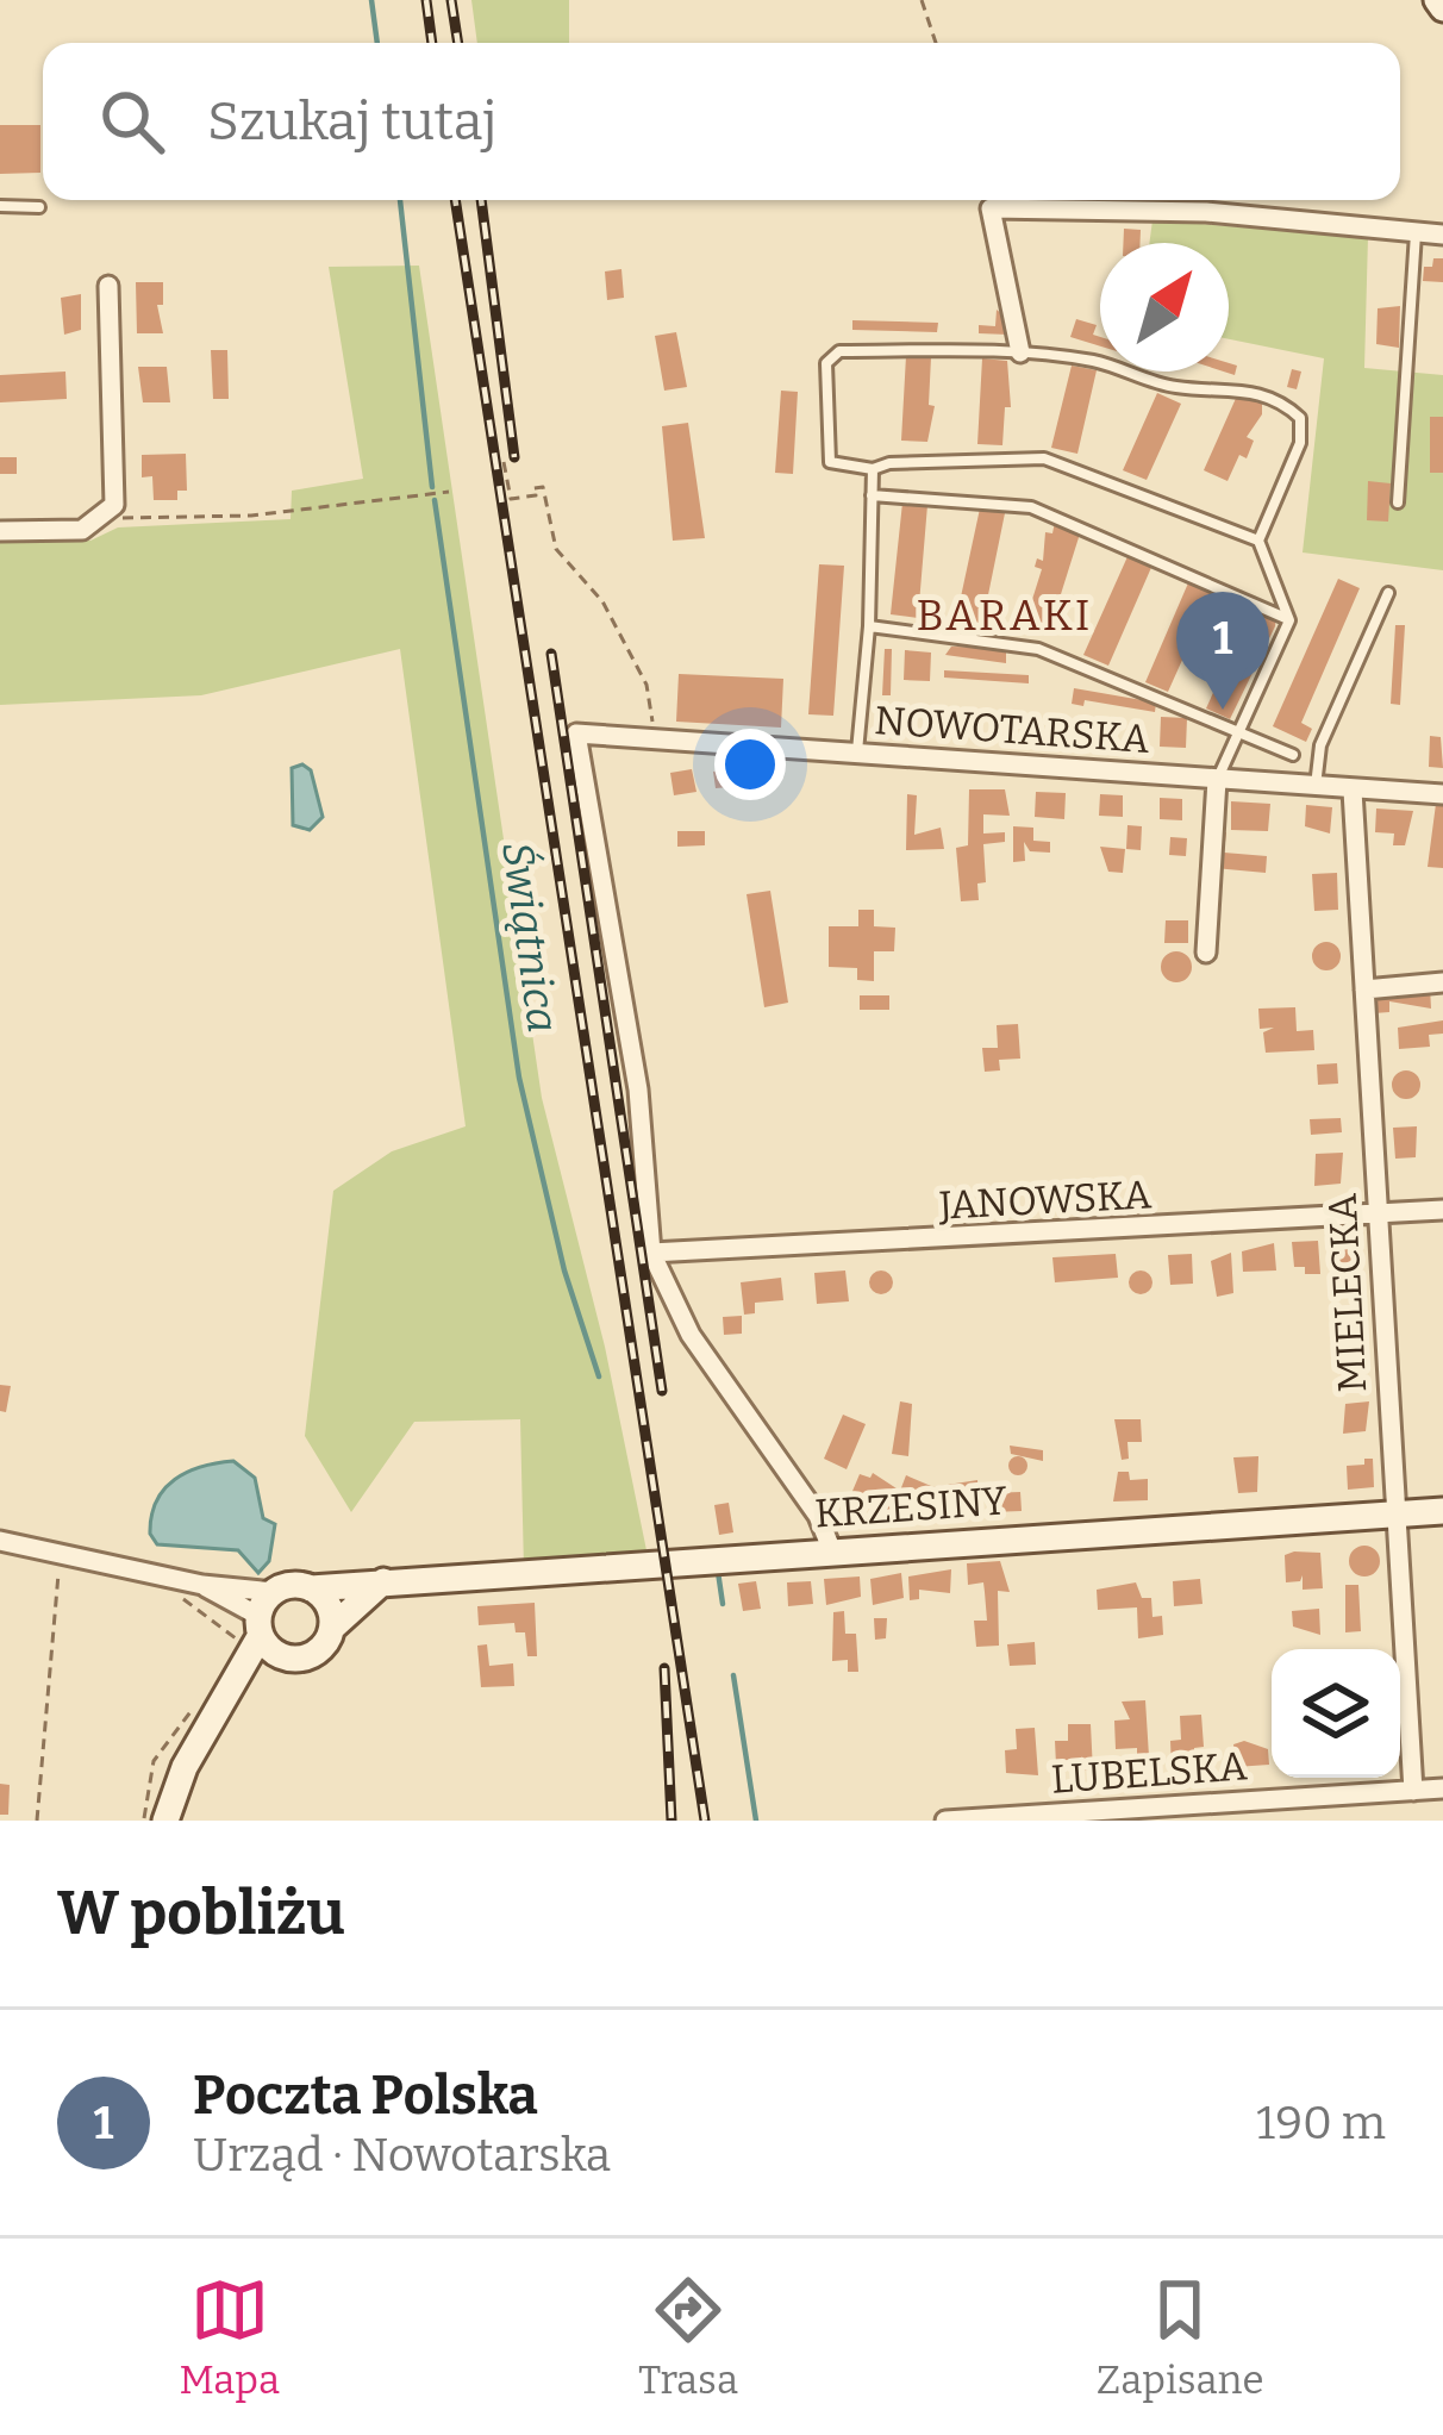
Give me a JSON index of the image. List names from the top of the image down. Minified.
{"streets":{"street":["NOWOTARSKA","JANOWSKA","MIELECKA","KRZESINY","LUBELSKA"]},"crossings":[["NOWOTARSKA","JANOWSKA"],["NOWOTARSKA","MIELECKA"],["JANOWSKA","MIELECKA"],["MIELECKA","KRZESINY"],["MIELECKA","LUBELSKA"]],"districts":["BARAKI"],"water":["Świątnica"],"north":"top right","page":{"search":"Szukaj tutaj","pins":"1","heading":"W pobliżu","list":[{"mark":"1","name":"Poczta Polska","note":"Urząd · Nowotarska","value":"190 m"}],"nav":["Mapa","Trasa","Zapisane"]}}
